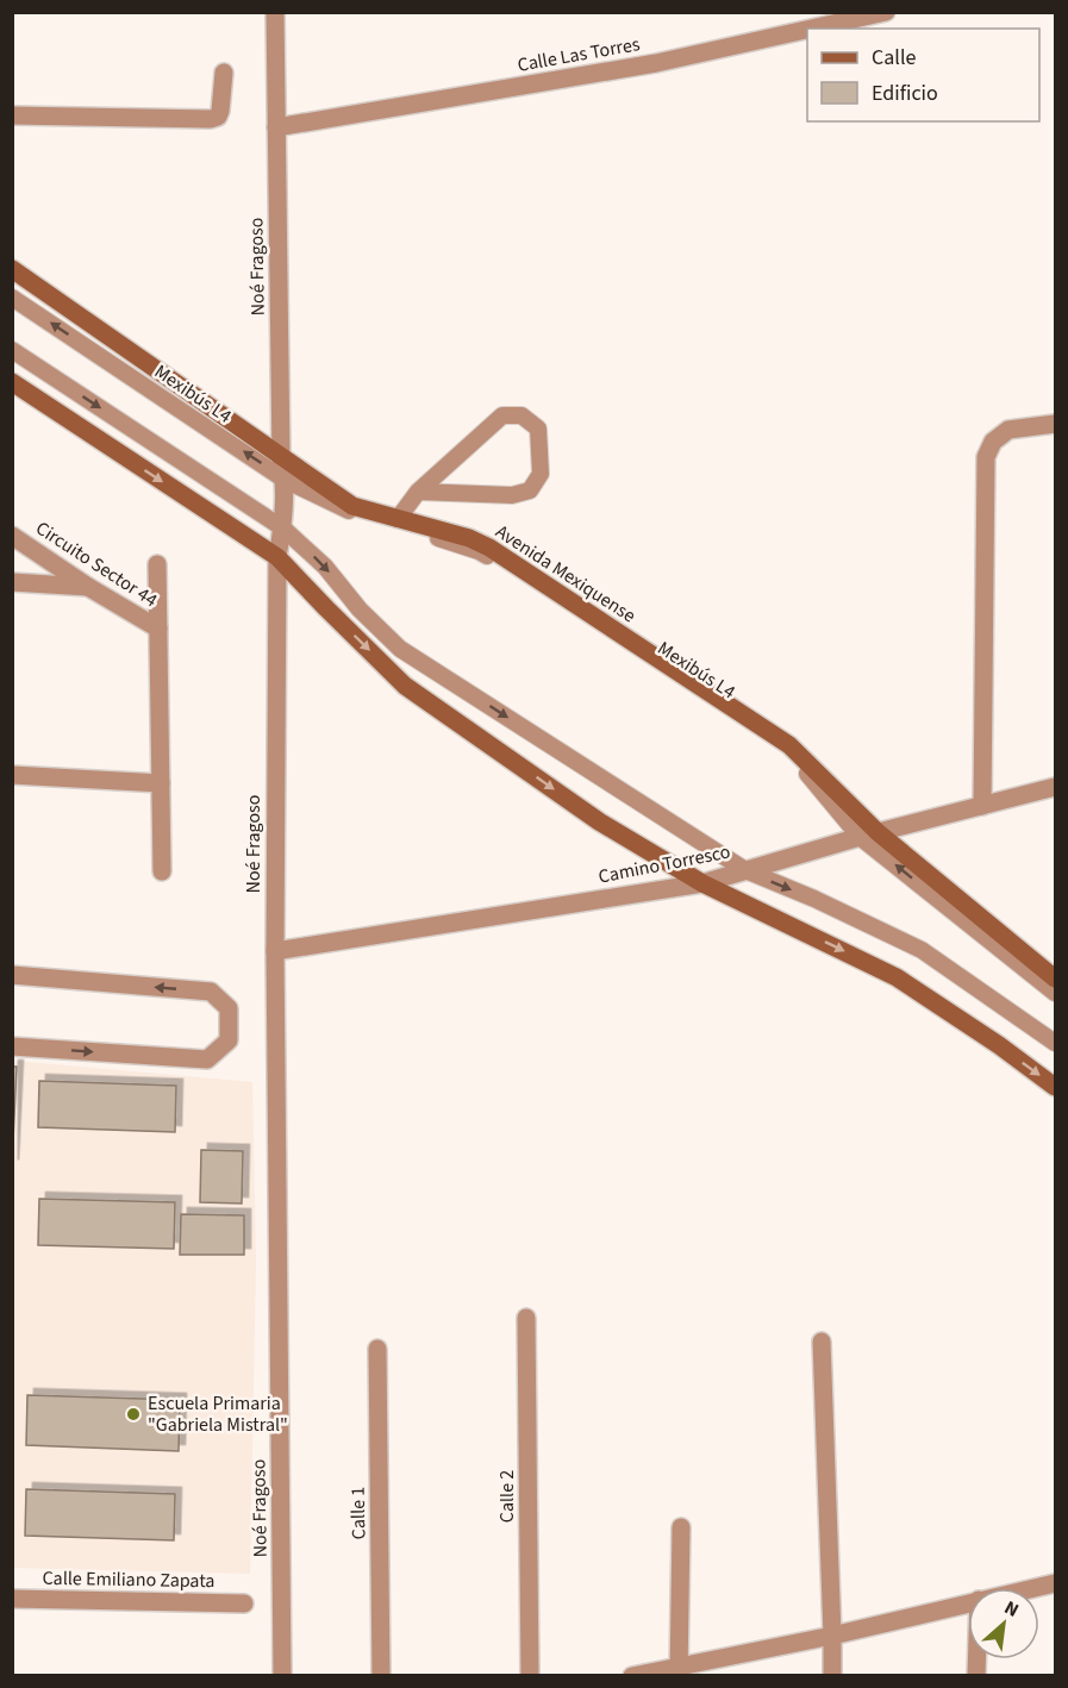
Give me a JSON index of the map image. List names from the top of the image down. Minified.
{"streets":{"main road":["Avenida Mexiquense"],"street":["Calle Las Torres","Noé Fragoso","Circuito Sector 44","Camino Torresco","Calle 2","Calle 1","Calle Emiliano Zapata"],"lane":["Mexibús L4"]},"crossings":[["Calle Las Torres","Noé Fragoso"],["Noé Fragoso","Mexibús L4"],["Noé Fragoso","Avenida Mexiquense"],["Noé Fragoso","Camino Torresco"],["Mexibús L4","Avenida Mexiquense"],["Mexibús L4","Camino Torresco"],["Avenida Mexiquense","Camino Torresco"]],"places":["Escuela Primaria \"Gabriela Mistral\""],"legend":["Calle","Edificio"],"north":"top right"}
